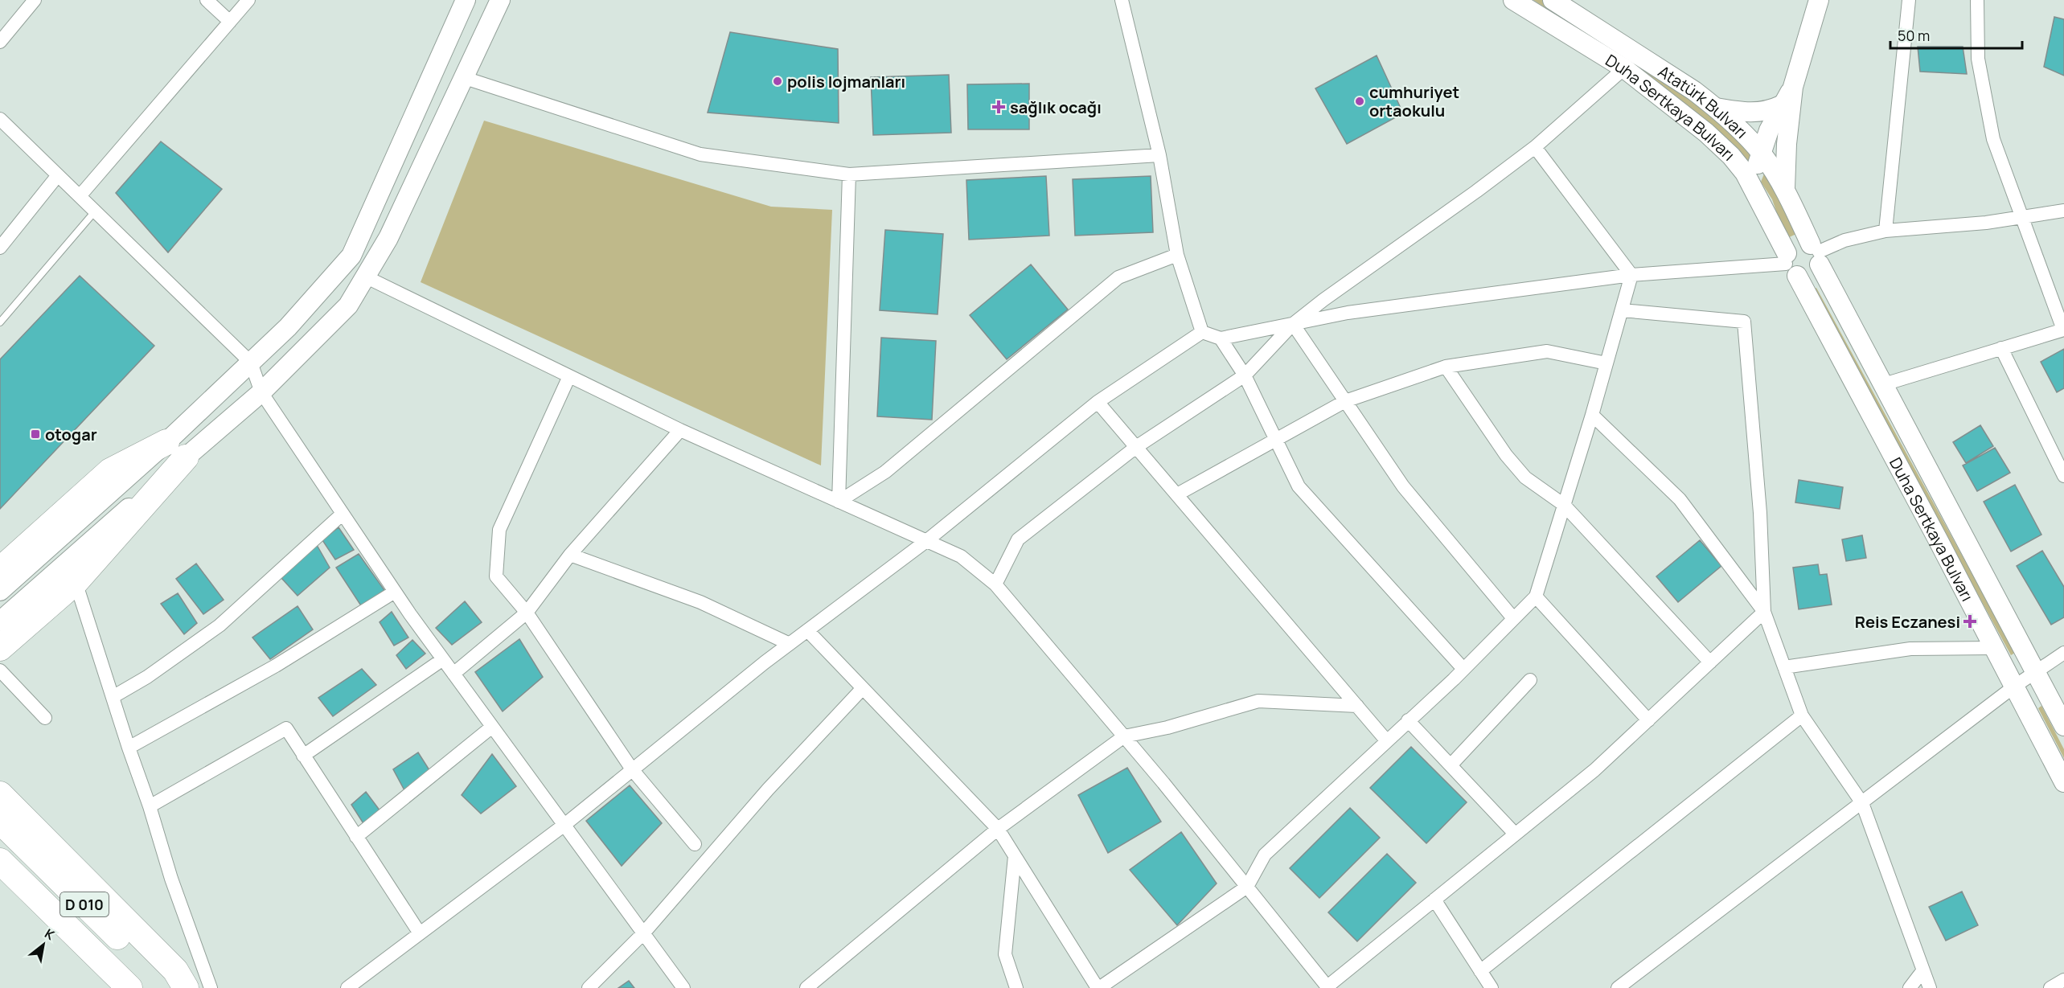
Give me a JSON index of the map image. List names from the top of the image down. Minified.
{"streets":{"highway":["D 010"],"main road":["Atatürk Bulvarı","Duha Sertkaya Bulvarı"]},"crossings":[["Atatürk Bulvarı","Duha Sertkaya Bulvarı"]],"places":{"other":["polis lojmanları","cumhuriyet ortaokulu"],"health":["sağlık ocağı","Reis Eczanesi"],"transit":["otogar"]},"scale_bar":"50 m","north":"top right"}
